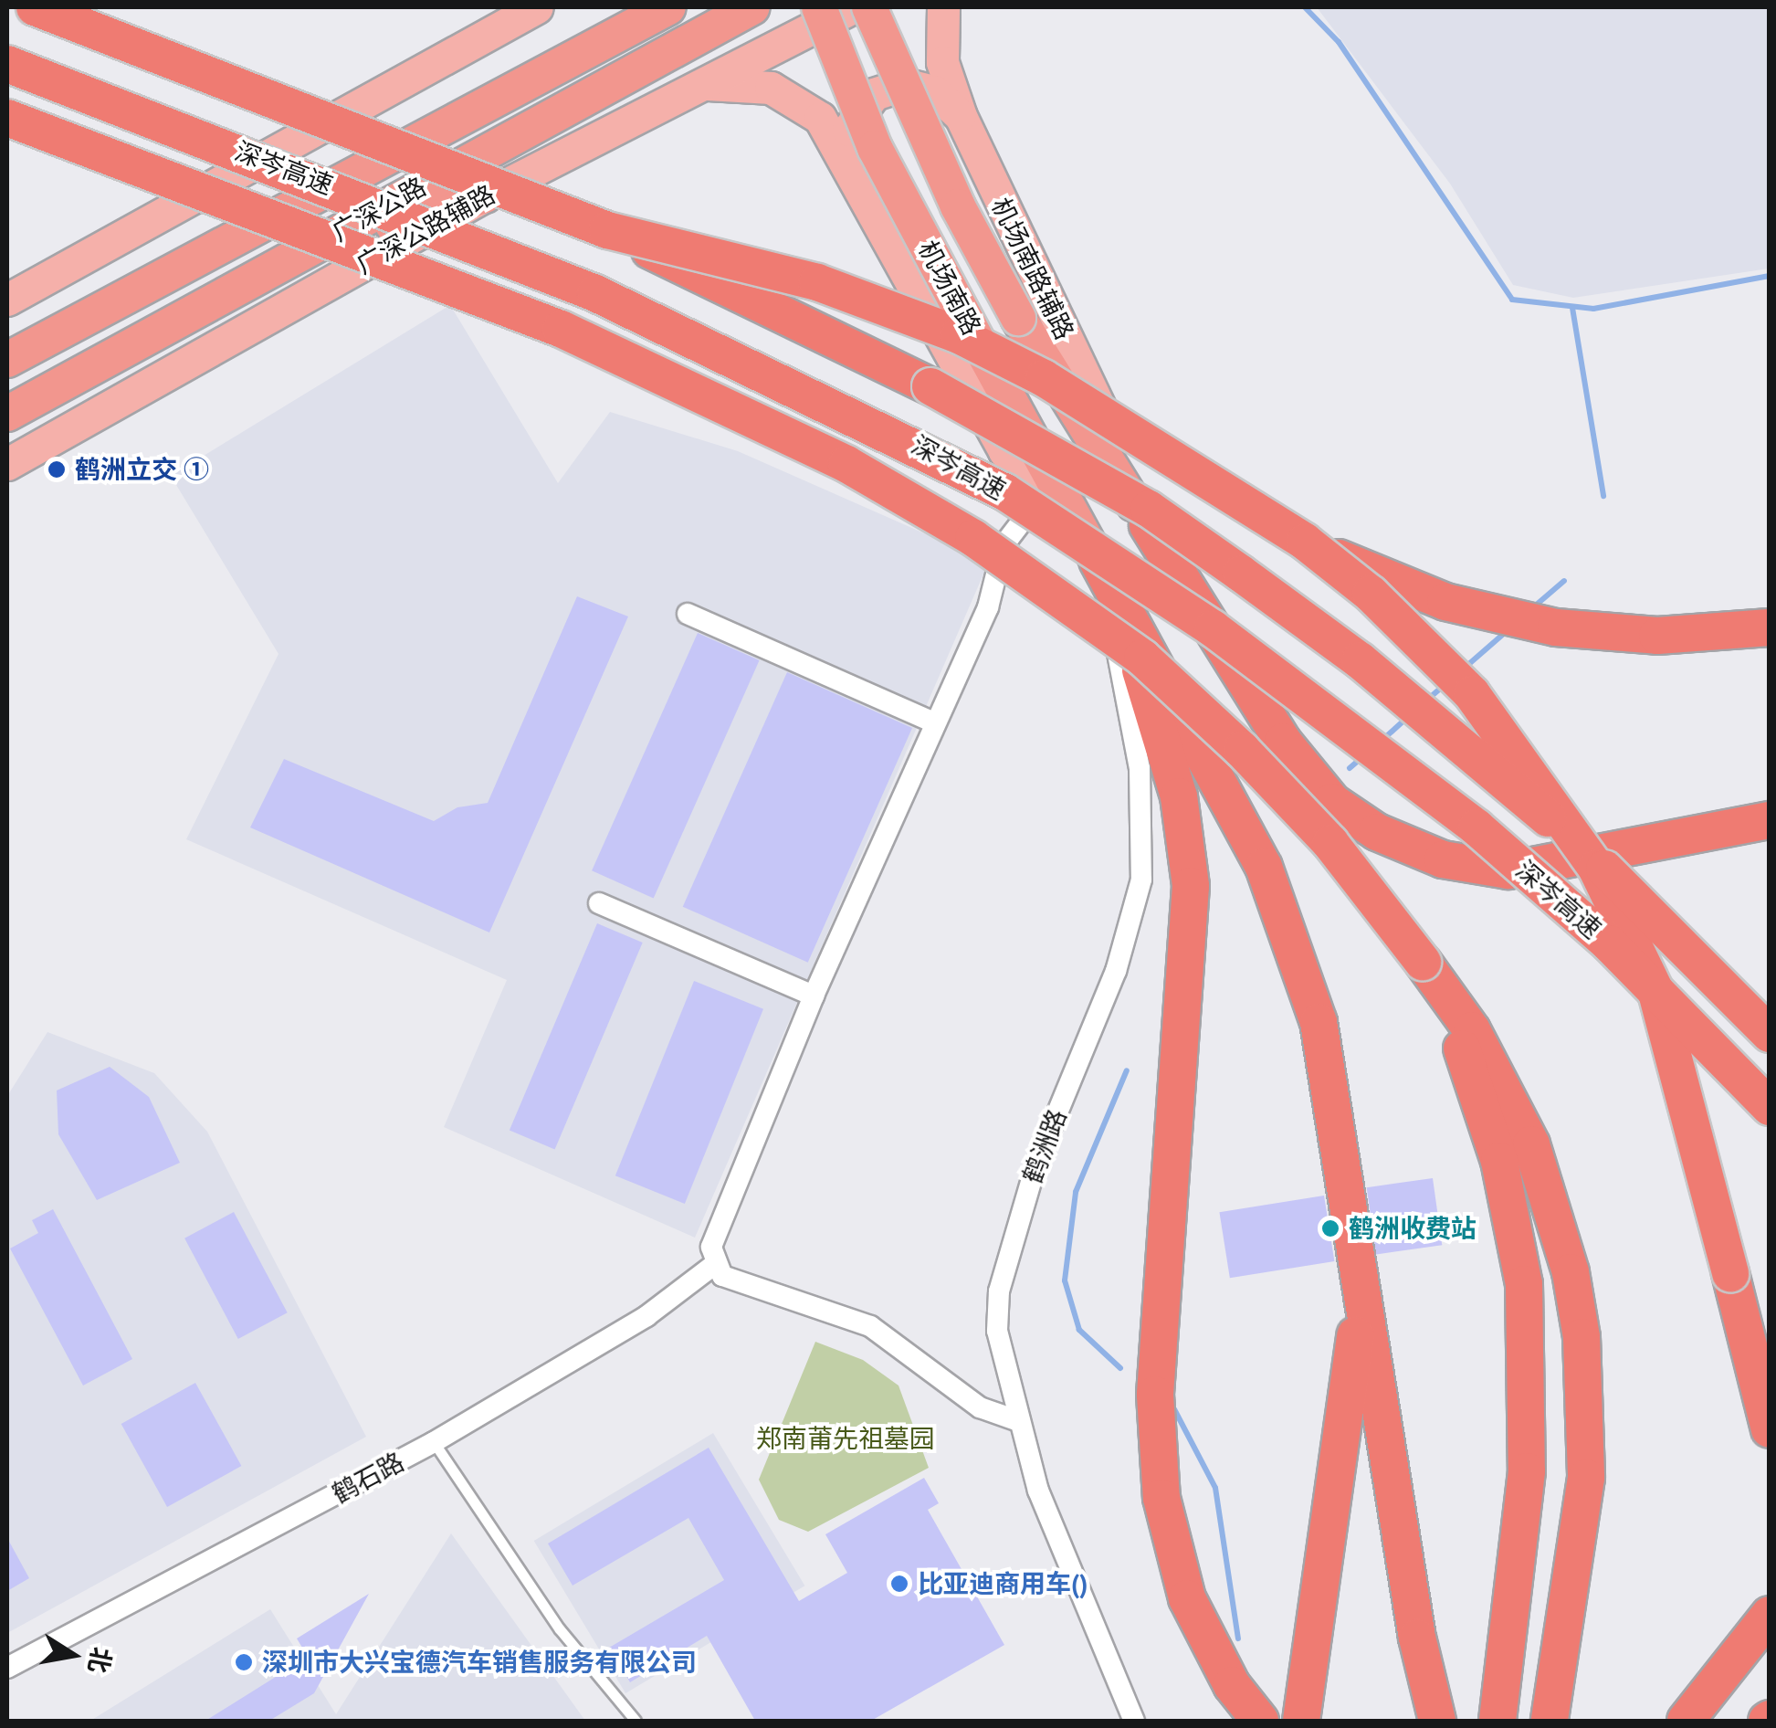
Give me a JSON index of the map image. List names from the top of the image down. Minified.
{"streets":{"highway":["深岑高速","广深公路","机场南路"],"main road":["广深公路辅路","机场南路辅路"],"street":["鹤洲路","鹤石路"]},"crossings":[["机场南路辅路","机场南路"],["机场南路","鹤洲路"]],"parks":["郑南莆先祖墓园"],"places":["鹤洲立交 ①","鹤洲收费站","比亚迪商用车()","深圳市大兴宝德汽车销售服务有限公司"],"north":"right"}
